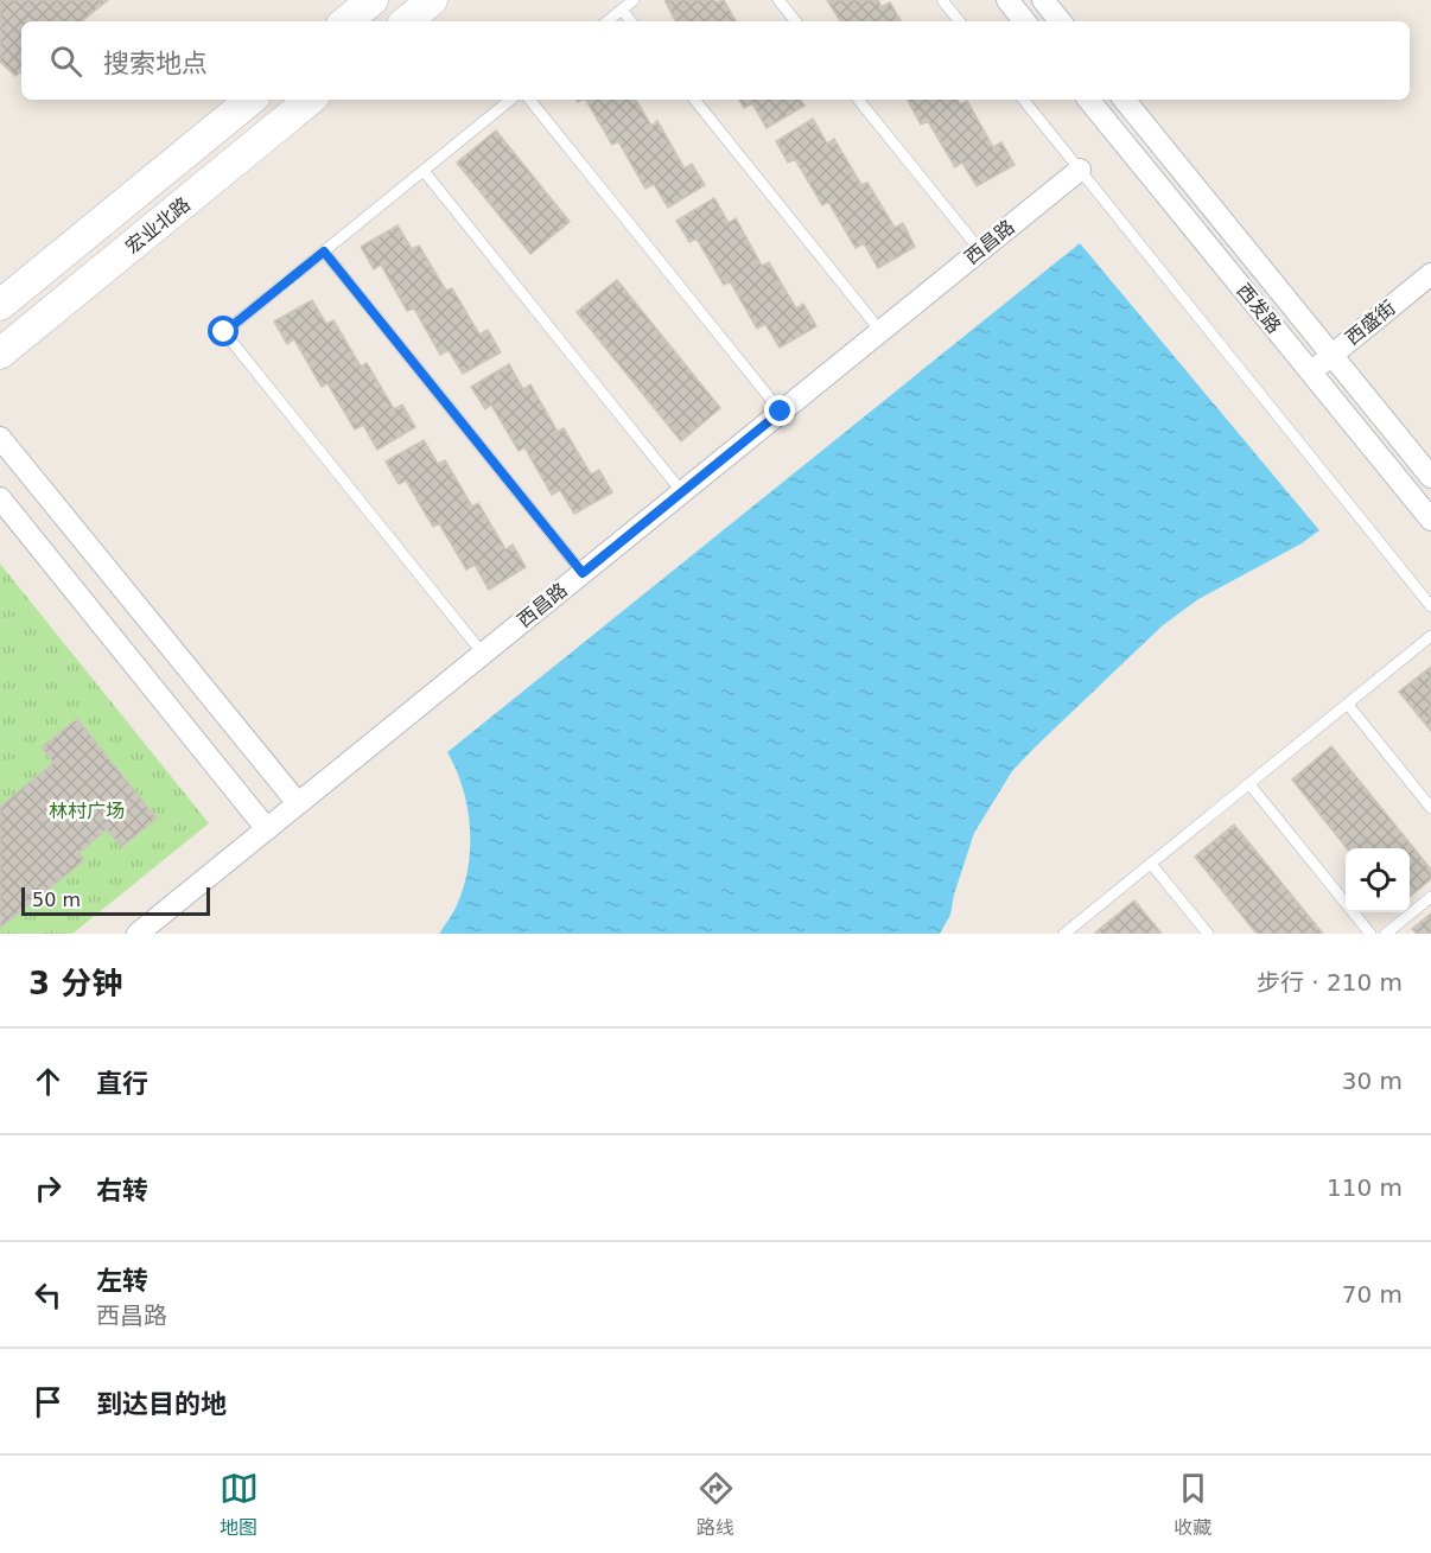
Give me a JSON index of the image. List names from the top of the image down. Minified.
{"streets":{"main road":["宏业北路"],"street":["西昌路","西发路","西盛街"]},"crossings":[["西发路","西盛街"]],"parks":["林村广场"],"scale_bar":"50 m","page":{"search":"搜索地点","scale":"50 m","heading":["3 分钟","步行 · 210 m"],"list":[["直行","30 m"],["右转","110 m"],["左转","西昌路","70 m"],"到达目的地"],"nav":["地图","路线","收藏"]}}
